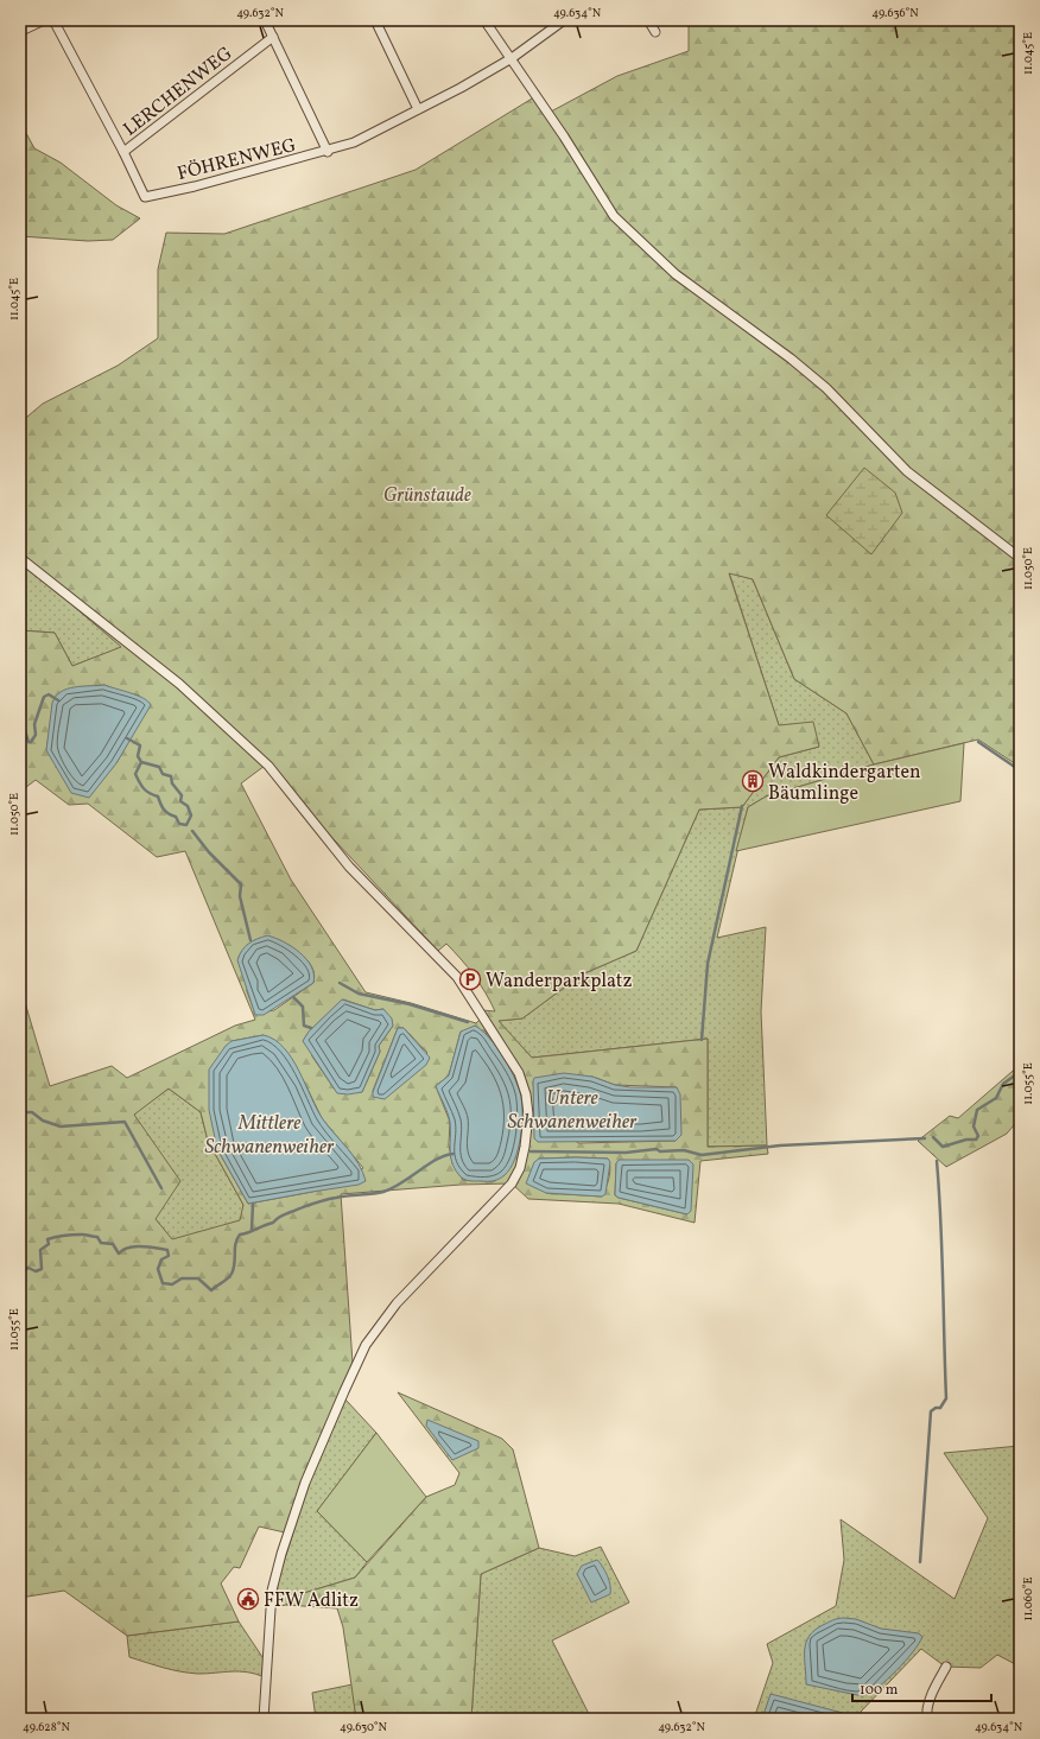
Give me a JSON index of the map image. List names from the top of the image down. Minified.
{"streets":{"street":["LERCHENWEG","FÖHRENWEG"]},"crossings":[["LERCHENWEG","FÖHRENWEG"]],"water":["Untere Schwanenweiher","Mittlere Schwanenweiher"],"parks":["Grünstaude"],"places":{"building":["Waldkindergarten Bäumlinge"],"parking":["Wanderparkplatz"],"public building":["FFW Adlitz"]},"scale_bar":"100 m","coordinates":["49.632°N","49.634°N","49.636°N","11.045°E","11.050°E","11.055°E","11.060°E","49.628°N","49.630°N"]}
